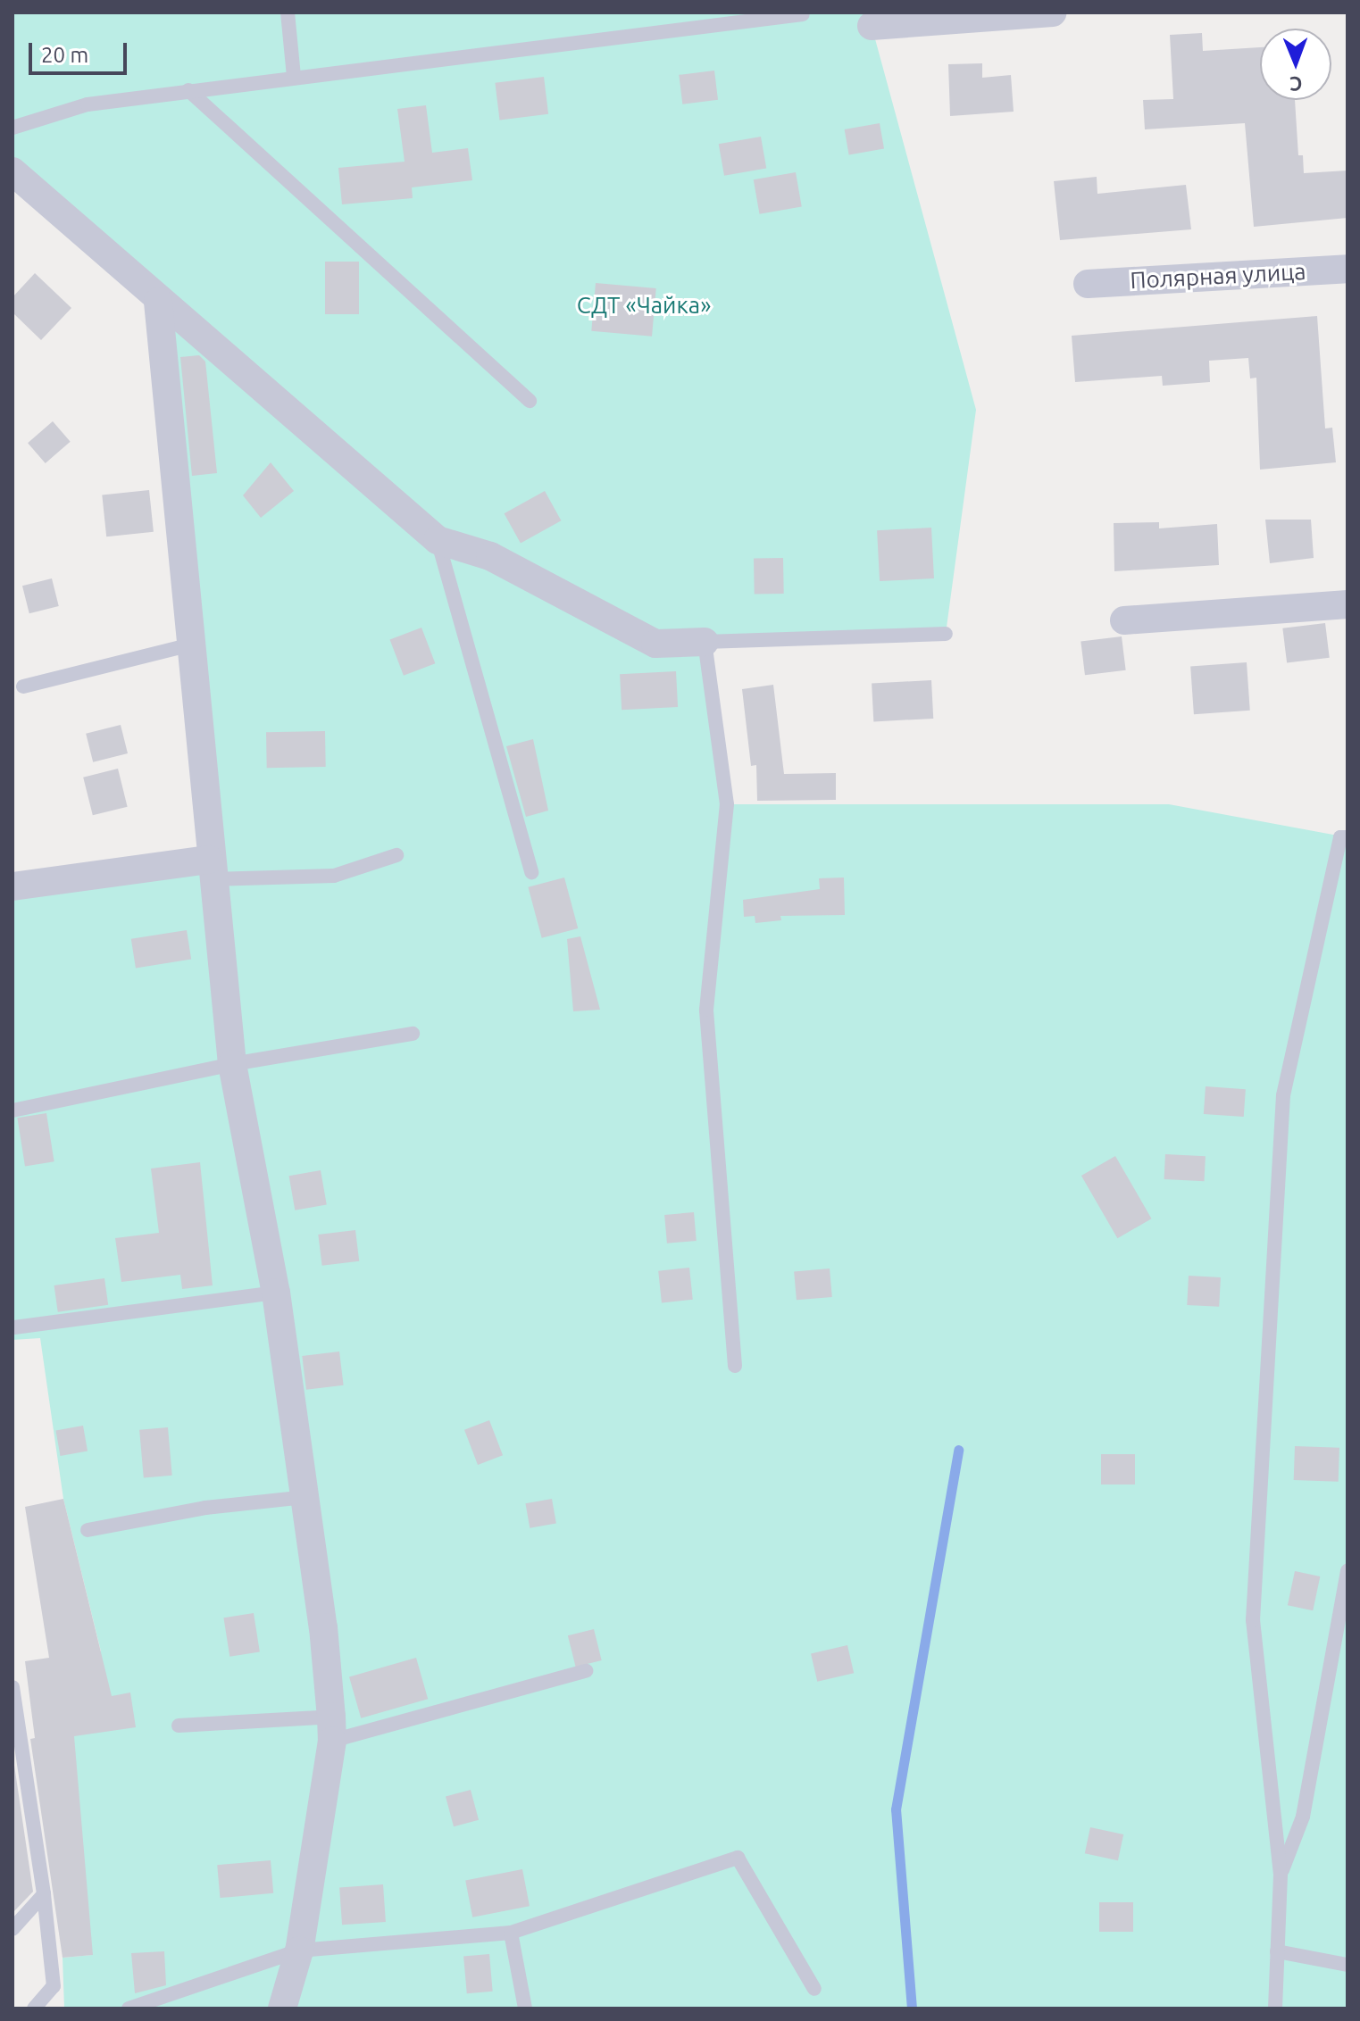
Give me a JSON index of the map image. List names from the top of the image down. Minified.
{"streets":{"street":["Полярная улица"]},"parks":["СДТ «Чайка»"],"scale_bar":"20 m","north":"bottom"}
